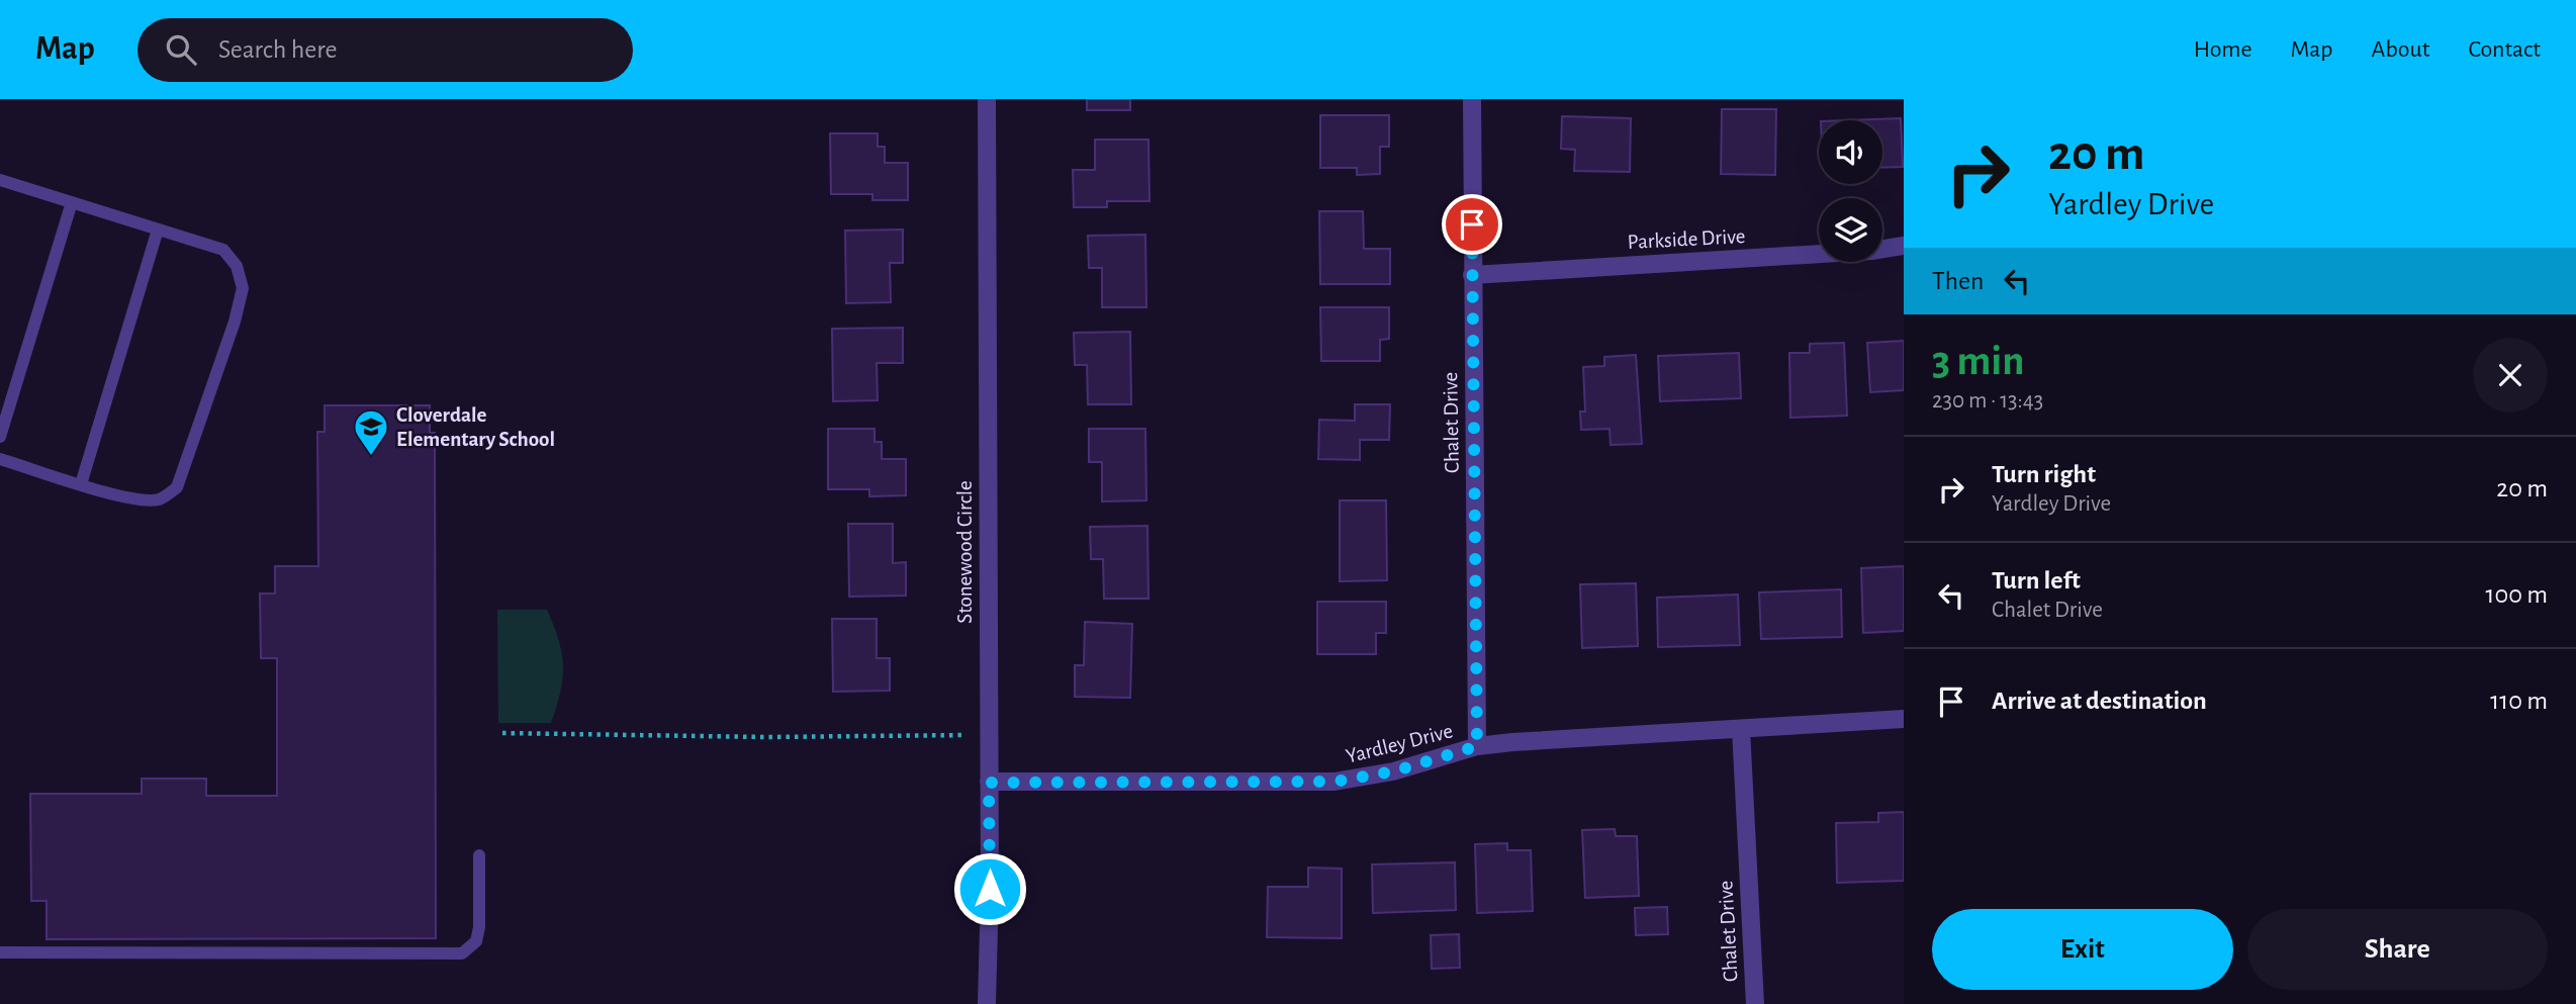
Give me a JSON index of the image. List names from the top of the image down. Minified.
{"streets":{"street":["Parkside Drive","Chalet Drive","Stonewood Circle","Yardley Drive"]},"crossings":[["Parkside Drive","Chalet Drive"],["Chalet Drive","Yardley Drive"],["Stonewood Circle","Yardley Drive"]],"places":{"school or university":["Cloverdale Elementary School"]},"page":{"header":"Map","search":"Search here","nav":["Home","Map","About","Contact"],"turn":["20 m","Yardley Drive"],"then":"Then","heading":["3 min","230 m · 13:43"],"list":[{"name":"Turn right","note":"Yardley Drive","value":"20 m"},{"name":"Turn left","note":"Chalet Drive","value":"100 m"},{"name":"Arrive at destination","value":"110 m"}],"buttons":["Exit","Share"]}}
